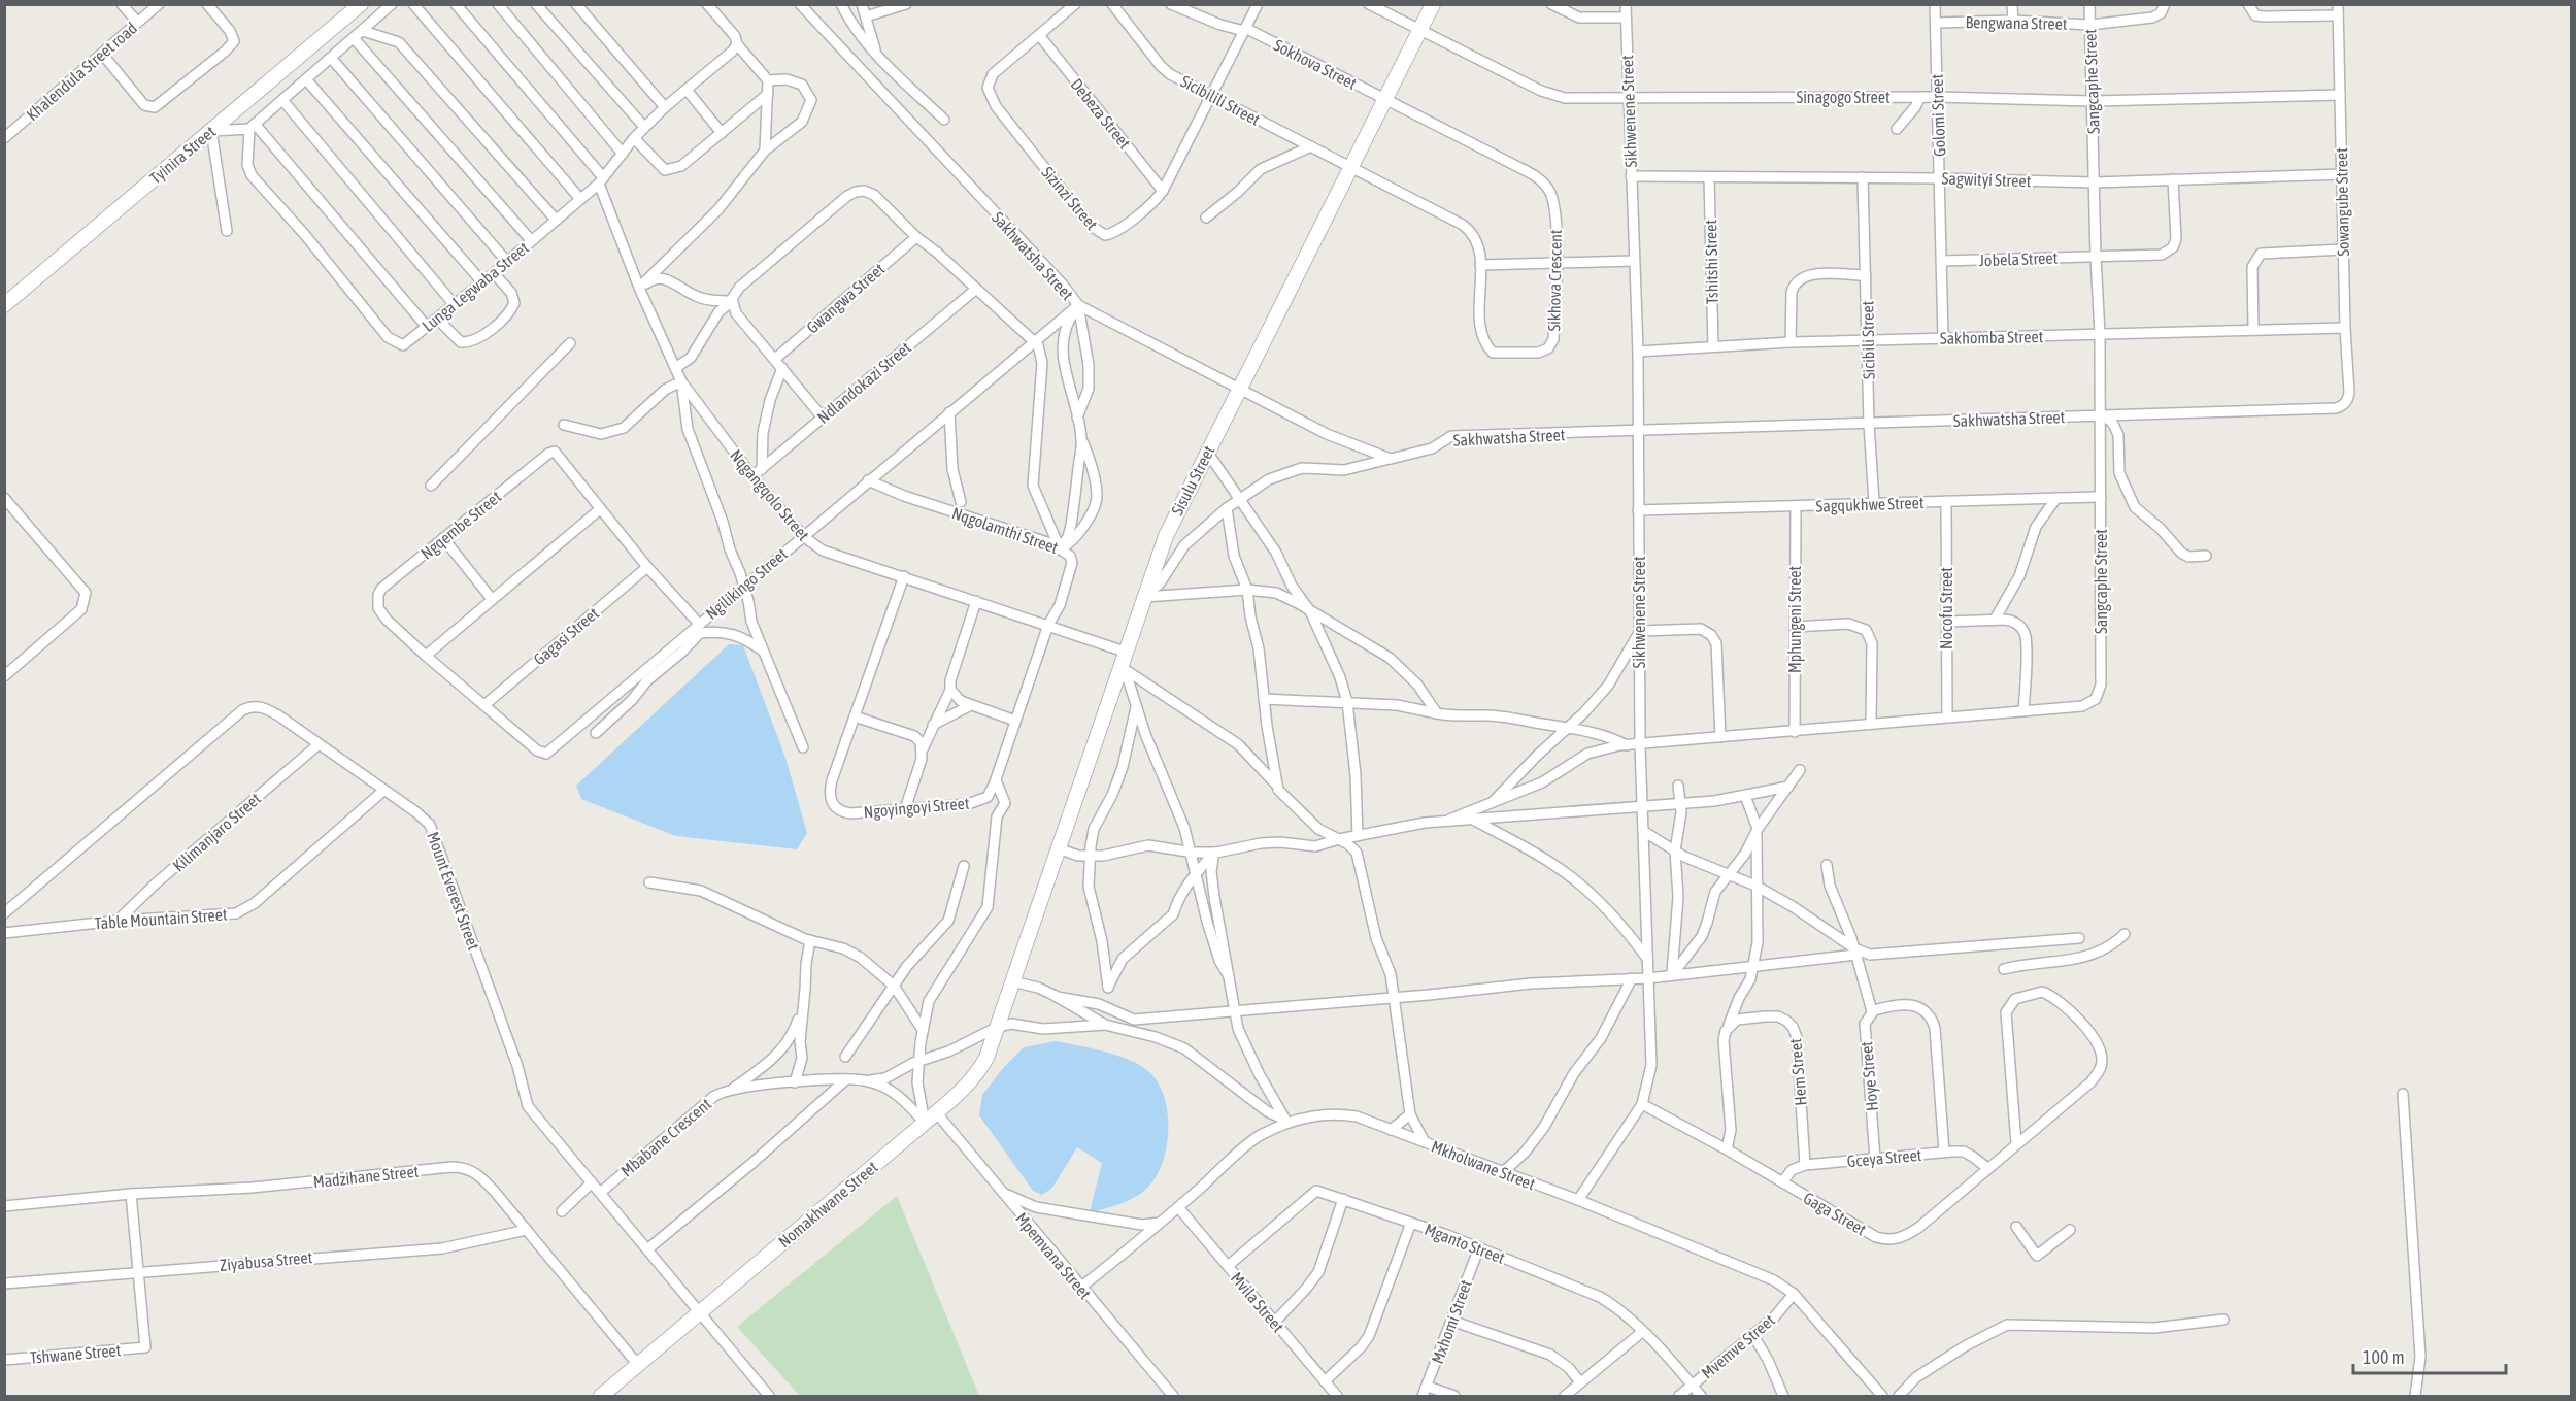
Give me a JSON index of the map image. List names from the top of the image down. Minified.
{"streets":{"street":["Bengwana Street","Sokhova Street","Khalendula Street road","Sangcaphe Street","Sinagogo Street","Sicibilili Street","Sikhwenene Street","Debeza Street","Golomi Street","Tyinira Street","Sagwityi Street","Sizinzi Street","Sowangube Street","Sakhwatsha Street","Jobela Street","Tshitshi Street","Sikhova Crescent","Lunga Legwaba Street","Gwangwa Street","Sakhomba Street","Sicibili Street","Ndlandokazi Street","Sisulu Street","Nqgangqolo Street","Sagqukhwe Street","Ngqembe Street","Nqgolamthi Street","Ngilikingo Street","Nocofu Street","Mphungeni Street","Gagasi Street","Ngoyingoyi Street","Kilimanjaro Street","Mount Everest Street","Table Mountain Street","Hem Street","Hoye Street","Mbabane Crescent","Gceya Street","Mkholwane Street","Madzihane Street","Nomakhwane Street","Gaga Street","Mganto Street","Mpemvana Street","Ziyabusa Street","Mvila Street","Mxhomi Street","Mvemve Street","Tshwane Street"]},"crossings":[["Bengwana Street","Sangcaphe Street"],["Bengwana Street","Golomi Street"],["Sokhova Street","Sizinzi Street"],["Sokhova Street","Sikhova Crescent"],["Sokhova Street","Sisulu Street"],["Sangcaphe Street","Sinagogo Street"],["Sangcaphe Street","Sikhwenene Street"],["Sangcaphe Street","Sagwityi Street"],["Sangcaphe Street","Sakhwatsha Street"],["Sangcaphe Street","Jobela Street"],["Sangcaphe Street","Sakhomba Street"],["Sangcaphe Street","Sagqukhwe Street"],["Sangcaphe Street","Nocofu Street"],["Sangcaphe Street","Mphungeni Street"],["Sinagogo Street","Sikhwenene Street"],["Sinagogo Street","Golomi Street"],["Sinagogo Street","Sowangube Street"],["Sinagogo Street","Sisulu Street"],["Sicibilili Street","Sizinzi Street"],["Sicibilili Street","Sikhova Crescent"],["Sicibilili Street","Sisulu Street"],["Sikhwenene Street","Sagwityi Street"],["Sikhwenene Street","Sakhwatsha Street"],["Sikhwenene Street","Sakhomba Street"],["Sikhwenene Street","Sagqukhwe Street"],["Sikhwenene Street","Mkholwane Street"],["Sikhwenene Street","Gaga Street"],["Debeza Street","Sizinzi Street"],["Golomi Street","Sagwityi Street"],["Golomi Street","Jobela Street"],["Golomi Street","Sakhomba Street"],["Sagwityi Street","Sowangube Street"],["Sagwityi Street","Jobela Street"],["Sagwityi Street","Tshitshi Street"],["Sagwityi Street","Sicibili Street"],["Sowangube Street","Sakhwatsha Street"],["Sowangube Street","Sakhomba Street"],["Sakhwatsha Street","Sicibili Street"],["Sakhwatsha Street","Sisulu Street"],["Sakhwatsha Street","Ngilikingo Street"],["Tshitshi Street","Sakhomba Street"],["Sikhova Crescent","Sisulu Street"],["Lunga Legwaba Street","Nqgangqolo Street"],["Sakhomba Street","Sicibili Street"],["Sicibili Street","Sagqukhwe Street"],["Ndlandokazi Street","Nqgangqolo Street"],["Sisulu Street","Nqgangqolo Street"],["Sisulu Street","Nomakhwane Street"],["Nqgangqolo Street","Nqgolamthi Street"],["Nqgangqolo Street","Ngilikingo Street"],["Nqgangqolo Street","Ngoyingoyi Street"],["Sagqukhwe Street","Nocofu Street"],["Sagqukhwe Street","Mphungeni Street"],["Ngqembe Street","Ngilikingo Street"],["Ngqembe Street","Gagasi Street"],["Nqgolamthi Street","Ngilikingo Street"],["Nqgolamthi Street","Ngoyingoyi Street"],["Kilimanjaro Street","Mount Everest Street"],["Kilimanjaro Street","Table Mountain Street"],["Mount Everest Street","Table Mountain Street"],["Mount Everest Street","Mbabane Crescent"],["Mount Everest Street","Nomakhwane Street"],["Hem Street","Gceya Street"],["Hoye Street","Gceya Street"],["Mbabane Crescent","Nomakhwane Street"],["Mbabane Crescent","Mpemvana Street"],["Gceya Street","Gaga Street"],["Mkholwane Street","Mpemvana Street"],["Mkholwane Street","Mvila Street"],["Mkholwane Street","Mvemve Street"],["Madzihane Street","Nomakhwane Street"],["Madzihane Street","Ziyabusa Street"],["Nomakhwane Street","Mpemvana Street"],["Mganto Street","Mvila Street"],["Mganto Street","Mxhomi Street"],["Mganto Street","Mvemve Street"],["Ziyabusa Street","Tshwane Street"]],"scale_bar":"100 m"}
